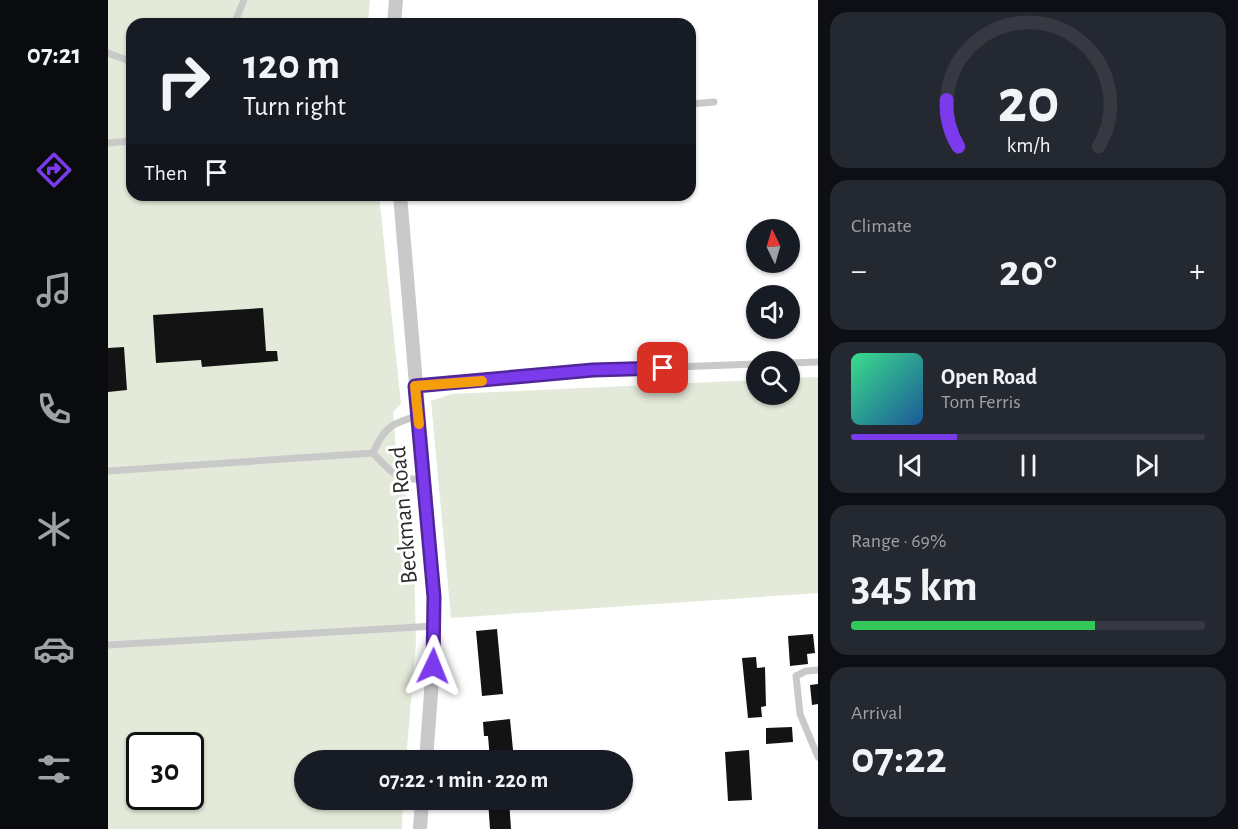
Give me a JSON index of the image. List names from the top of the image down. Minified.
{"streets":{"street":["Beckman Road"]},"north":"top","page":{"tabs":"07:21","turn":["120 m","Turn right"],"then":"Then","tile":["Climate",["Range · 69%","345 km"],["Arrival","07:22"]],"heat":["−","20°","+"],"song":["Open Road","Tom Ferris"],"limit":"30","trip":"07:22 · 1 min · 220 m","gauge":["20","km/h"]}}
